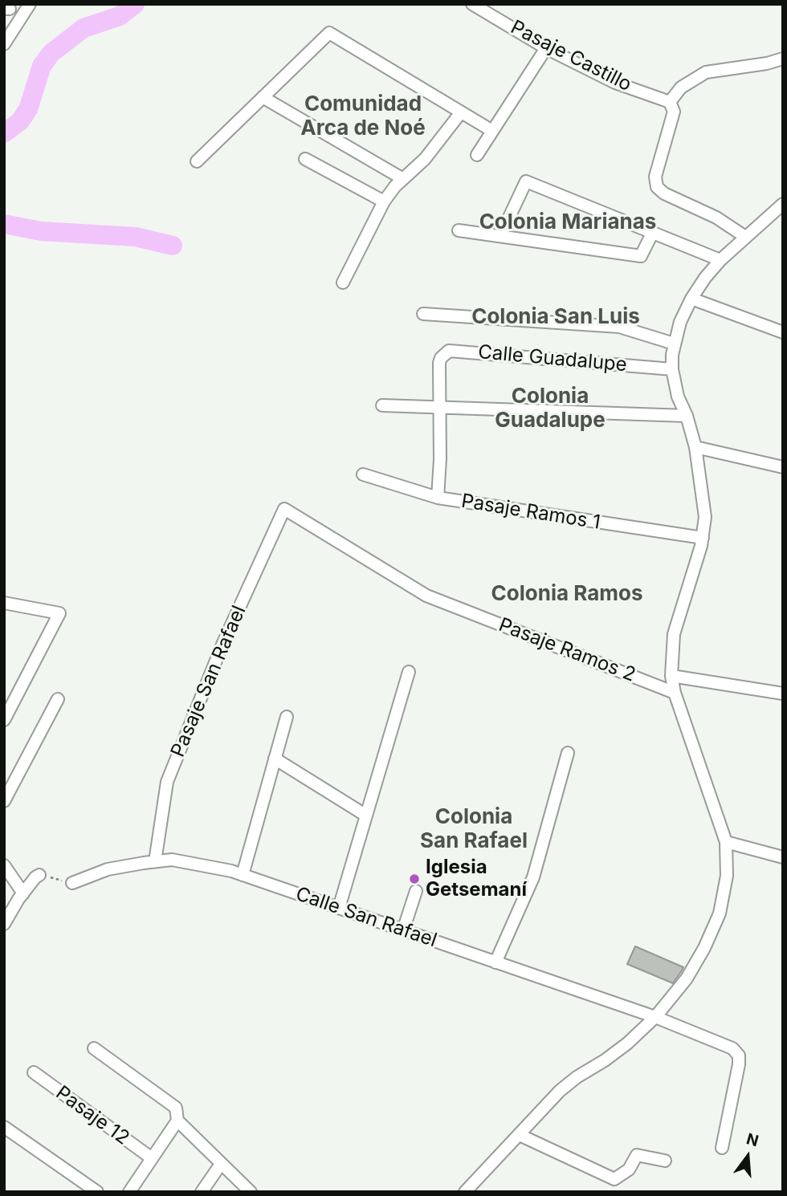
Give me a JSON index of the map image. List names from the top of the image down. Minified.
{"streets":{"street":["Pasaje Castillo","Calle Guadalupe","Pasaje Ramos 1","Pasaje Ramos 2","Pasaje San Rafael","Calle San Rafael","Pasaje 12"]},"crossings":[["Pasaje Ramos 2","Pasaje San Rafael"],["Pasaje San Rafael","Calle San Rafael"]],"districts":["Comunidad Arca de Noé","Colonia Marianas","Colonia San Luis","Colonia Guadalupe","Colonia Ramos","Colonia San Rafael"],"places":["Iglesia Getsemaní"],"north":"top"}
